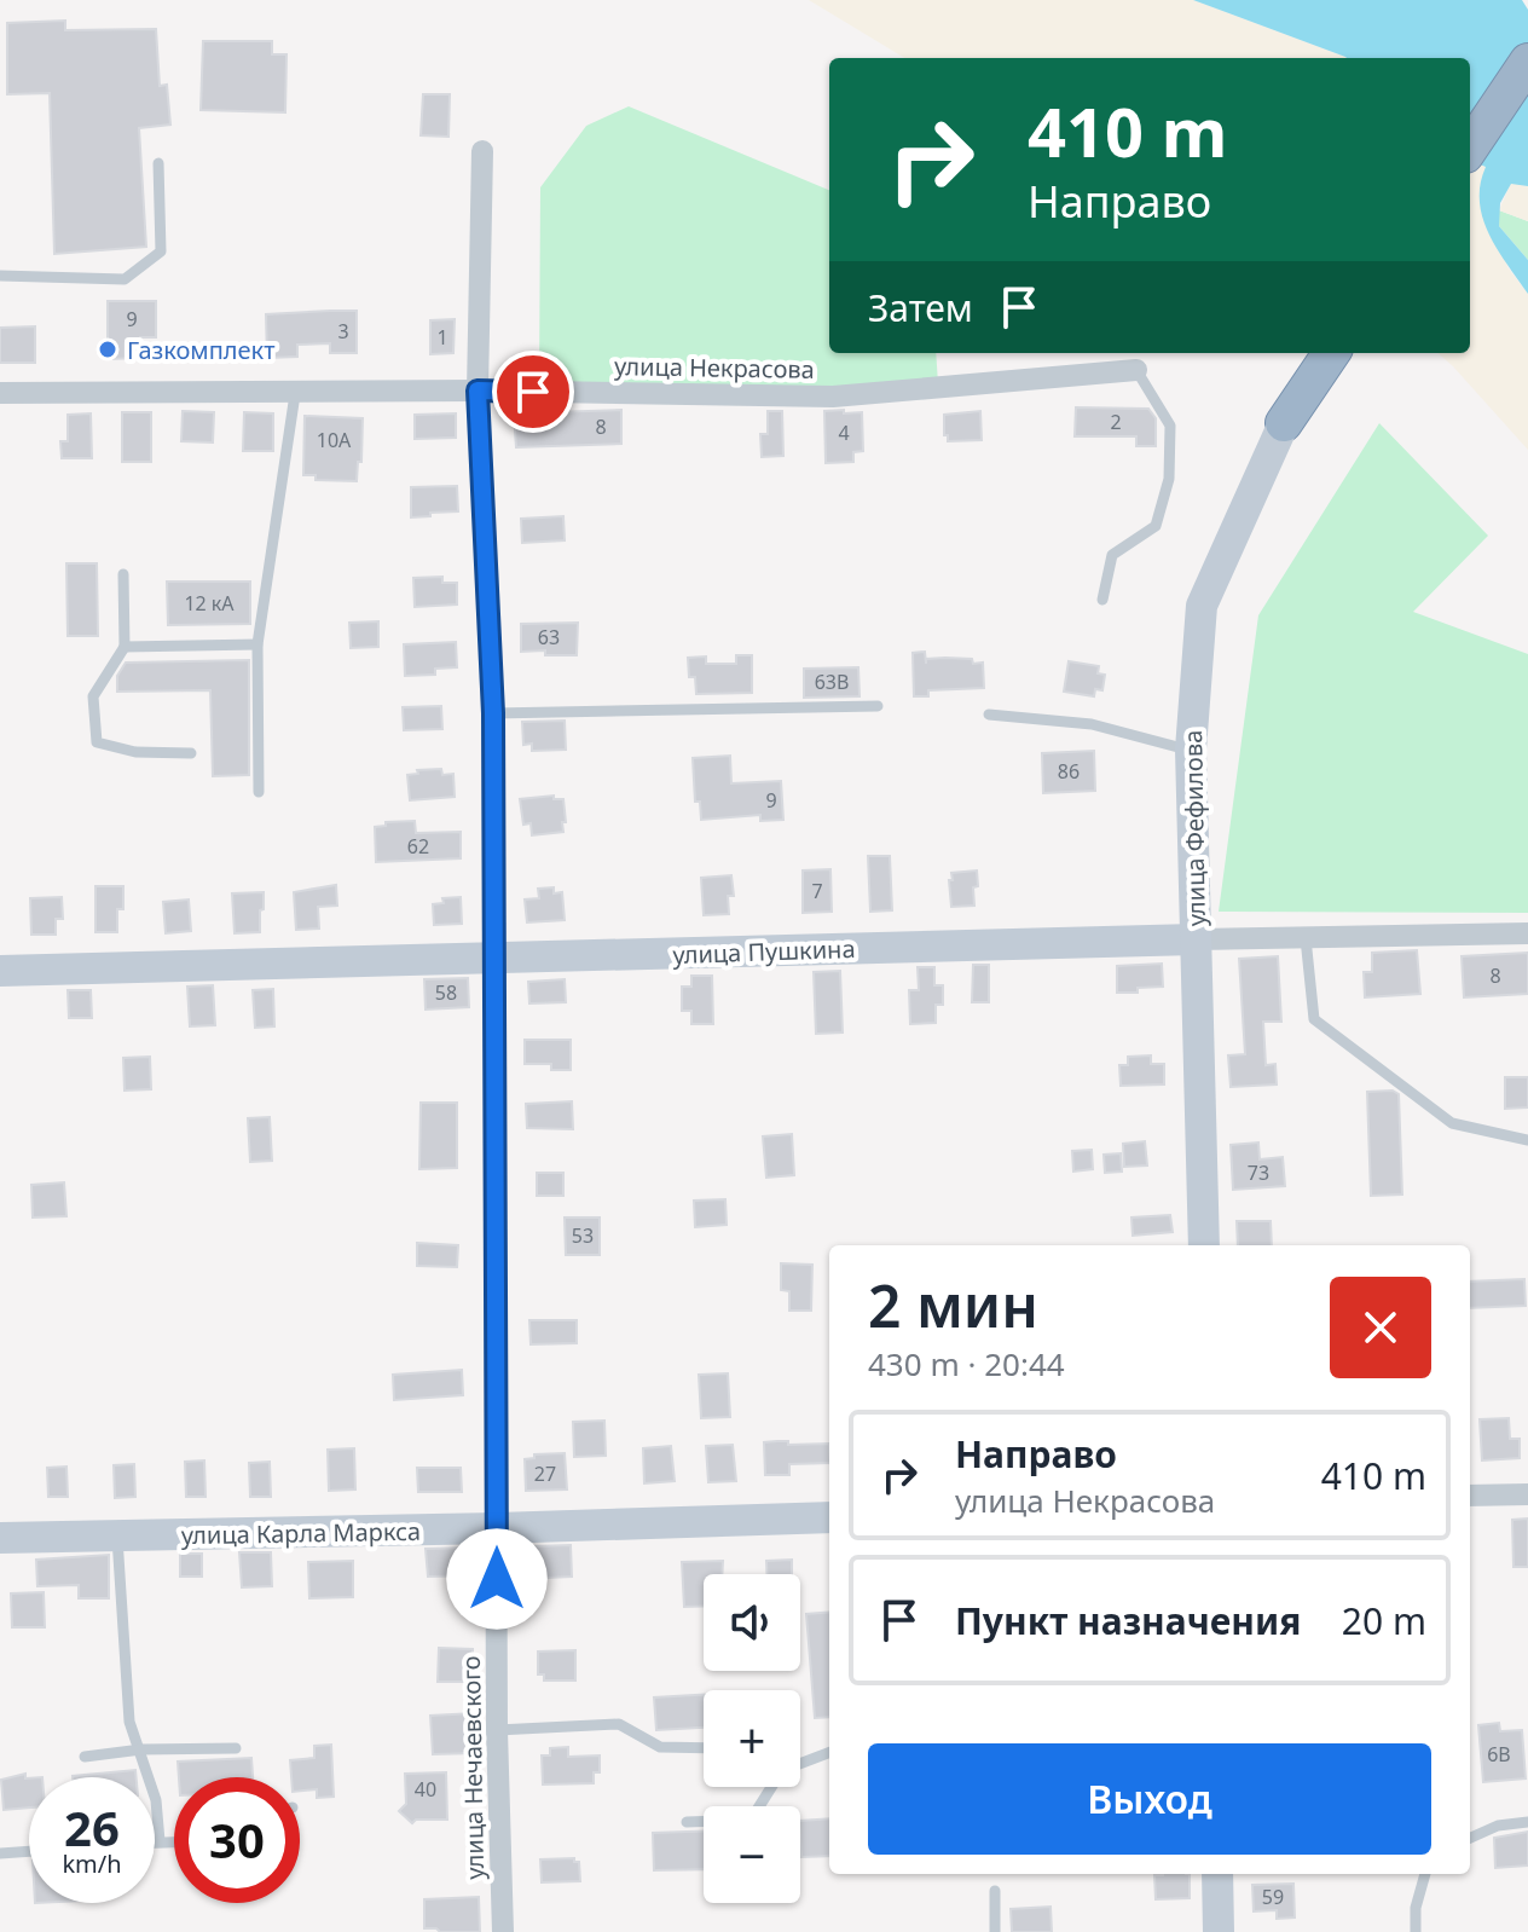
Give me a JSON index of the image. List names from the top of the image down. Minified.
{"streets":{"main road":["улица Фефилова","улица Пушкина","улица Карла Маркса"],"street":["улица Некрасова","улица Нечаевского"]},"crossings":[["улица Некрасова","улица Нечаевского"],["улица Фефилова","улица Пушкина"],["улица Пушкина","улица Нечаевского"],["улица Карла Маркса","улица Нечаевского"]],"places":["Газкомплект"],"house_numbers":["9","3","1","2","8","4","10А","12 кА","63","63В","86","9","62","7","8","58","73","53","27","6В","40","59"],"page":{"turn":["410 m","Направо"],"then":"Затем","heading":["2 мин","430 m · 20:44"],"list":[{"name":"Направо","note":"улица Некрасова","value":"410 m"},{"name":"Пункт назначения","value":"20 m"}],"map_buttons":["+","−"],"buttons":"Выход","speed":"26 km/h","limit":"30"}}
